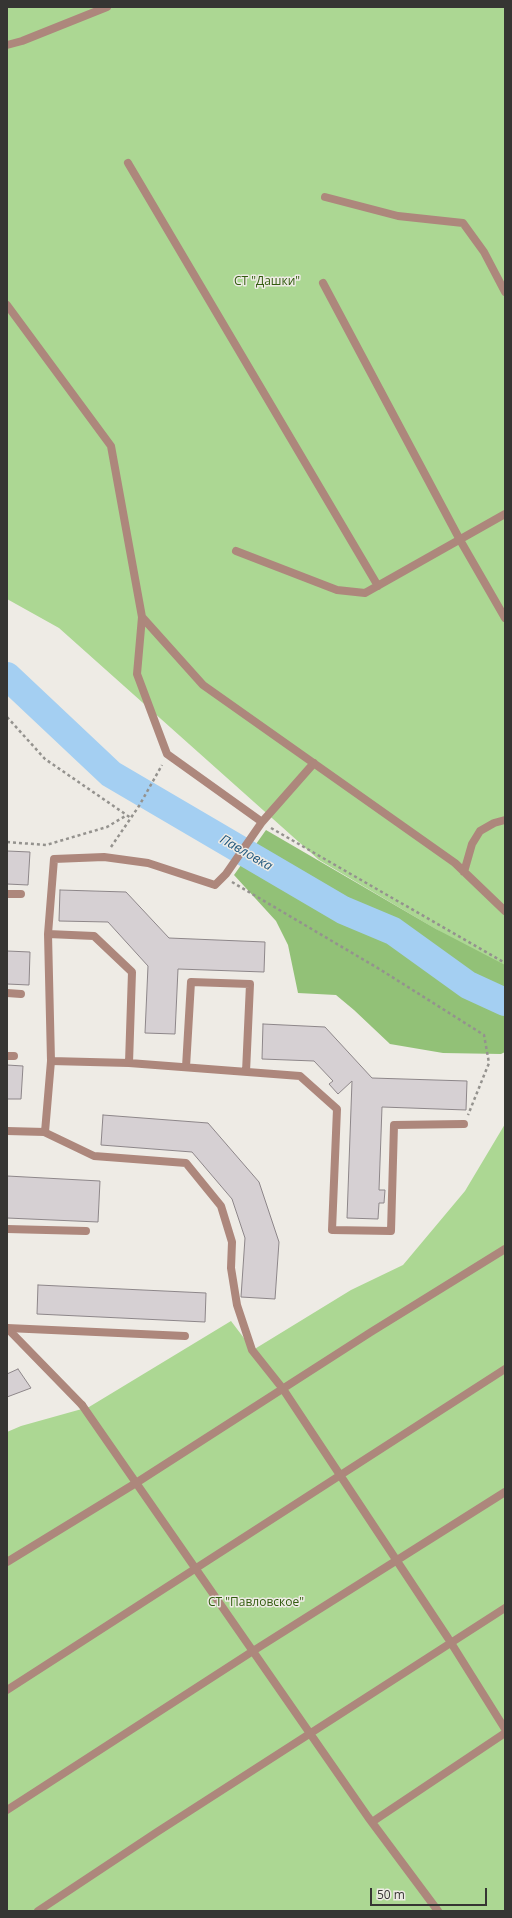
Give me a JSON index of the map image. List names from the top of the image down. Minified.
{"water":["Павловка"],"parks":["СТ \"Дашки\"","СТ \"Павловское\""],"scale_bar":"50 m"}
